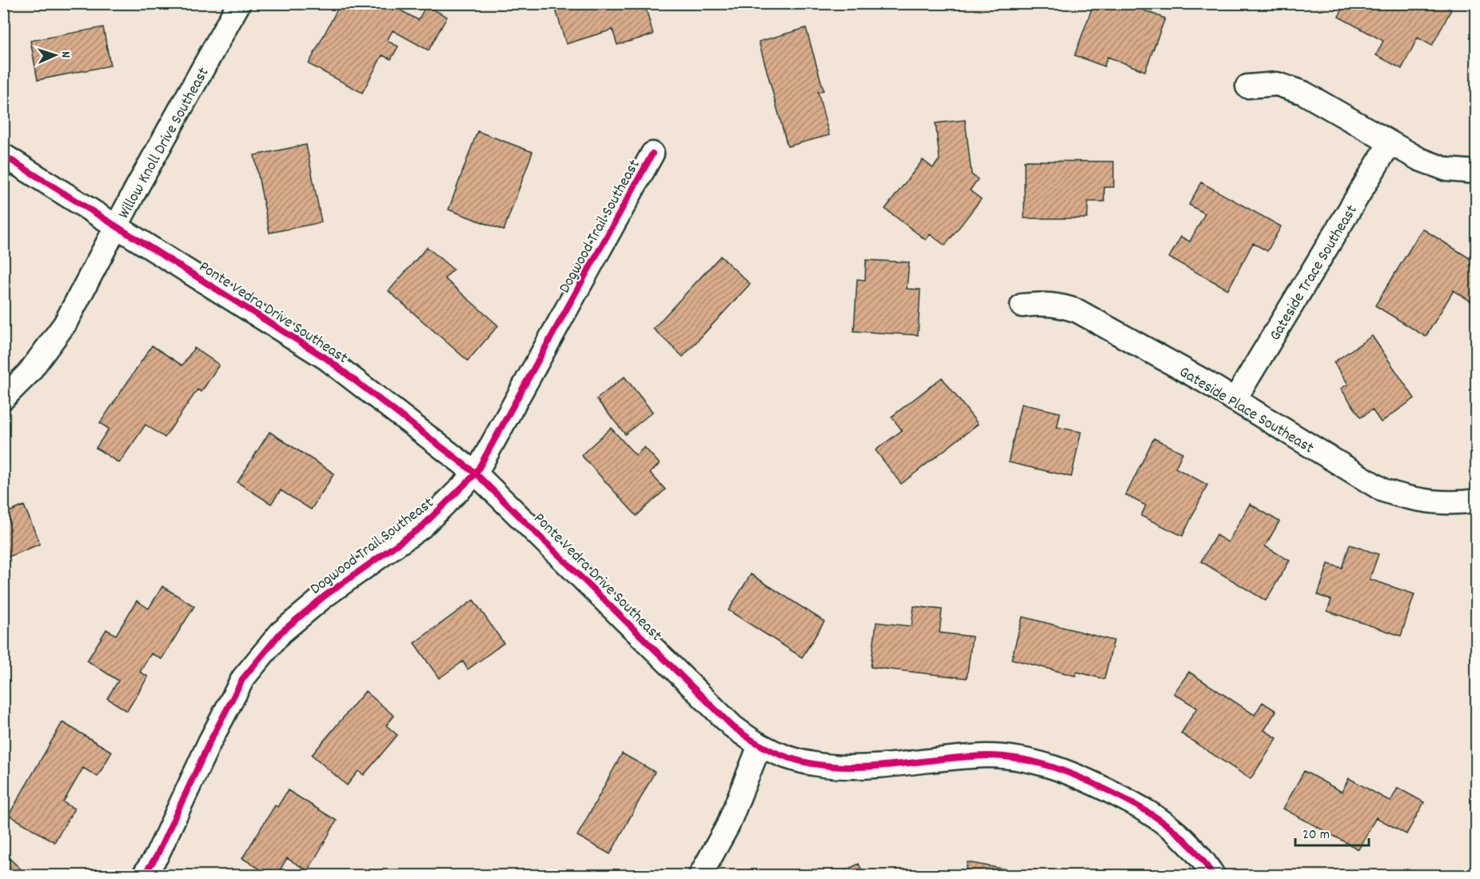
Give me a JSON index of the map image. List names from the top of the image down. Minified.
{"streets":{"street":["Willow Knoll Drive Southeast","Dogwood Trail Southeast","Gateside Trace Southeast","Ponte Vedra Drive Southeast","Gateside Place Southeast"]},"crossings":[["Willow Knoll Drive Southeast","Ponte Vedra Drive Southeast"],["Dogwood Trail Southeast","Ponte Vedra Drive Southeast"],["Gateside Trace Southeast","Gateside Place Southeast"]],"scale_bar":"20 m","north":"right"}
